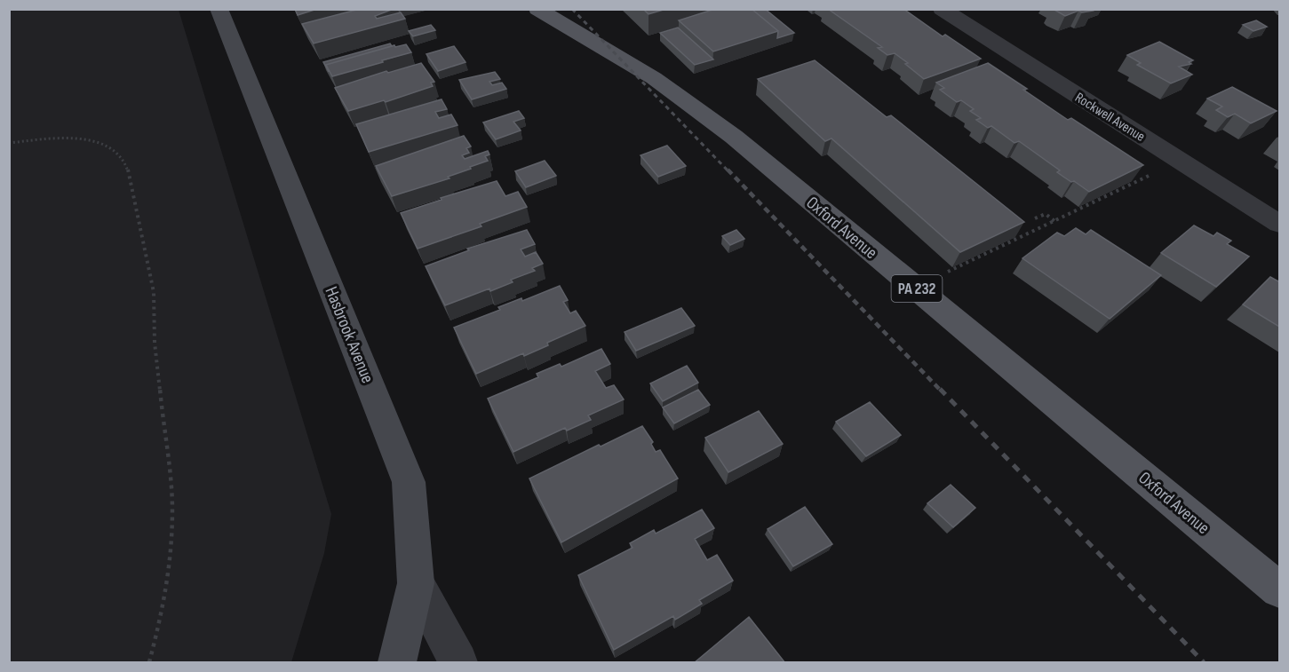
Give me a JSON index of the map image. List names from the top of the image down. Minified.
{"streets":{"main road":["Oxford Avenue","PA 232","Hasbrook Avenue"],"street":["Rockwell Avenue"]}}
